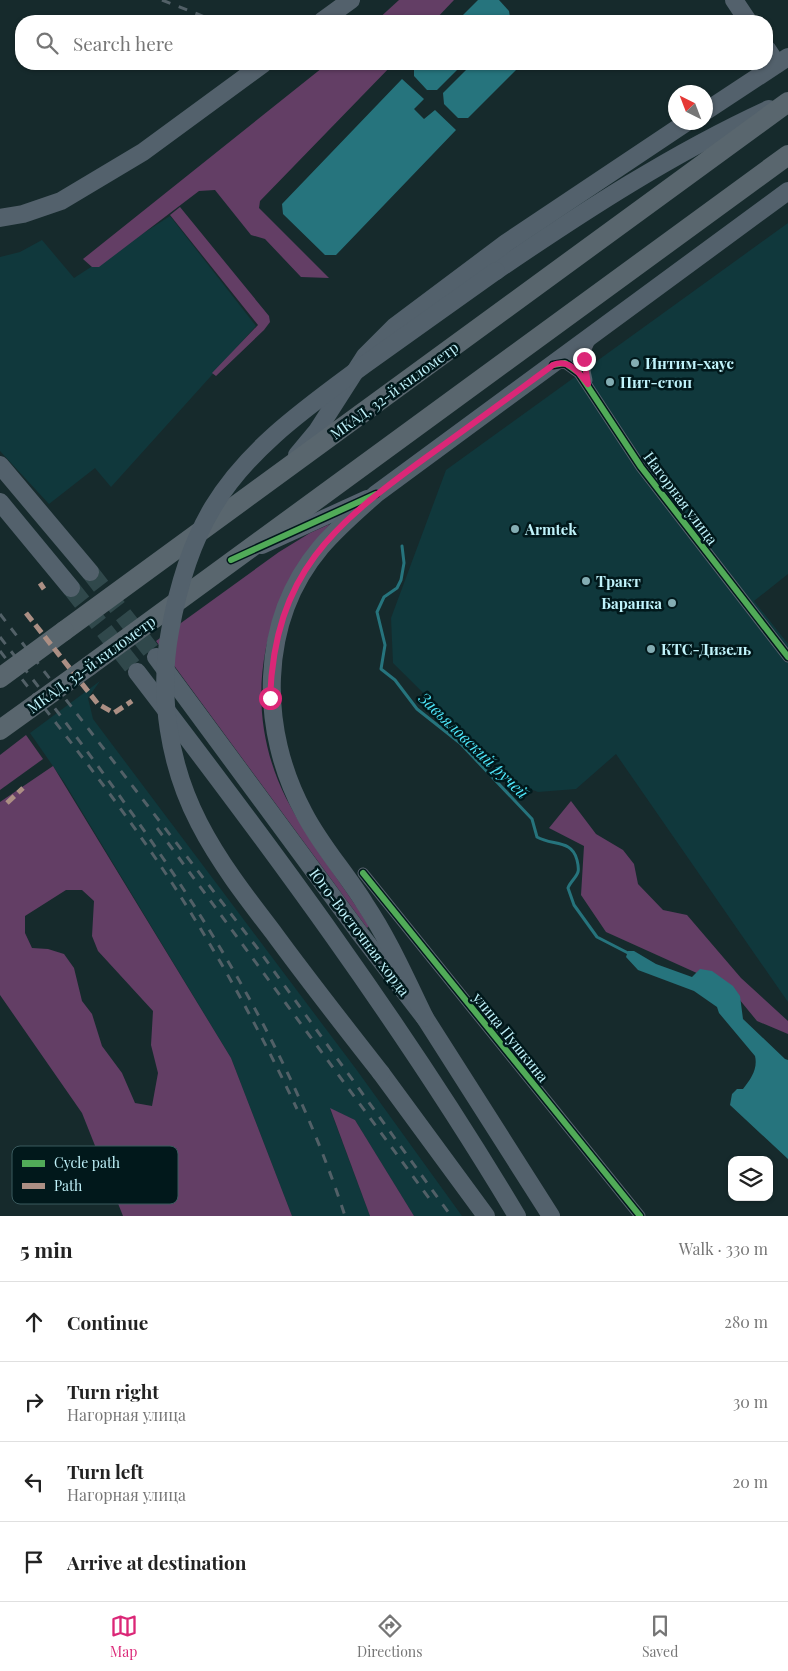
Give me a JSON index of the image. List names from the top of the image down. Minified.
{"streets":{"highway":["МКАД, 32-й километр"],"main road":["Юго-Восточная хорда"],"street":["Нагорная улица","улица Пушкина"]},"water":["Завьяловский ручей"],"places":["Интим-хаус","Пит-стоп","Armtek","Тракт","Баранка","КТС-Дизель"],"legend":["Cycle path","Path"],"north":"top left","page":{"search":"Search here","heading":["5 min","Walk · 330 m"],"list":[["Continue","280 m"],["Turn right","Нагорная улица","30 m"],["Turn left","Нагорная улица","20 m"],"Arrive at destination"],"nav":["Map","Directions","Saved"]}}
